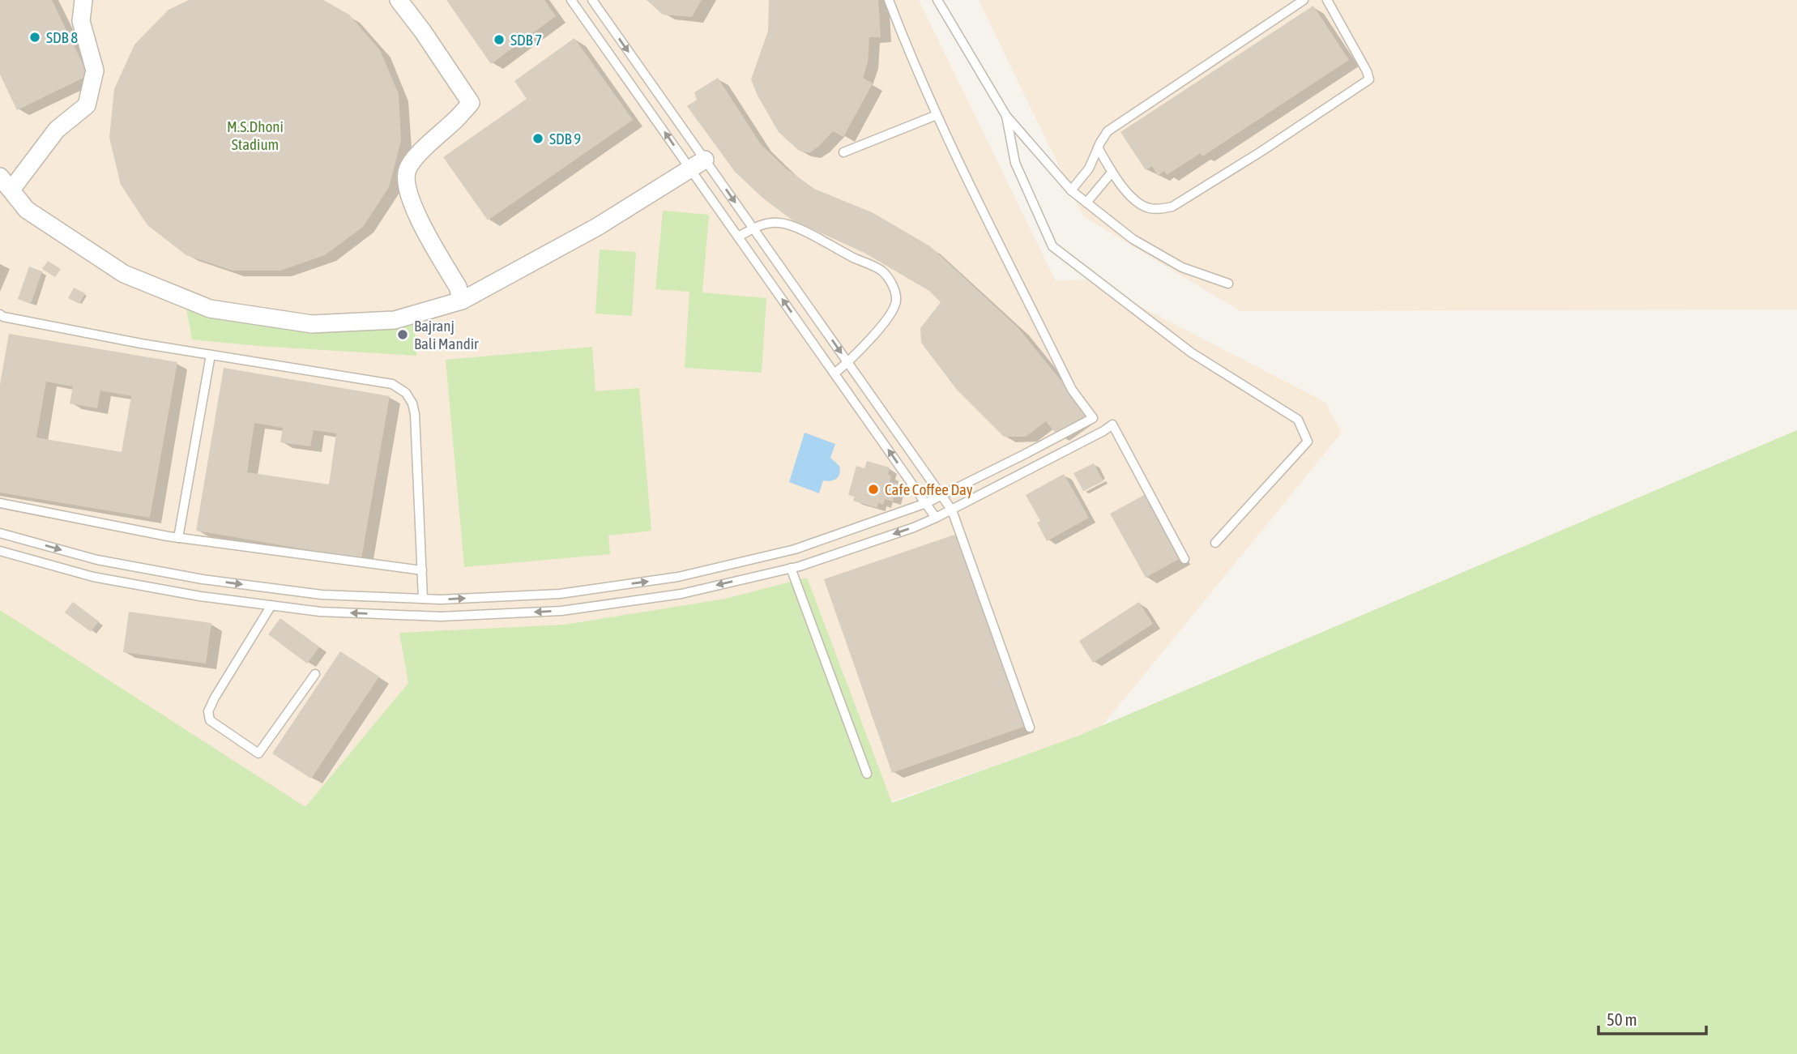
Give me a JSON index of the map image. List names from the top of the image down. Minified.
{"parks":["M.S.Dhoni Stadium"],"places":["SDB 8","SDB 7","SDB 9","Bajranj Bali Mandir","Cafe Coffee Day"],"scale_bar":"50 m"}
